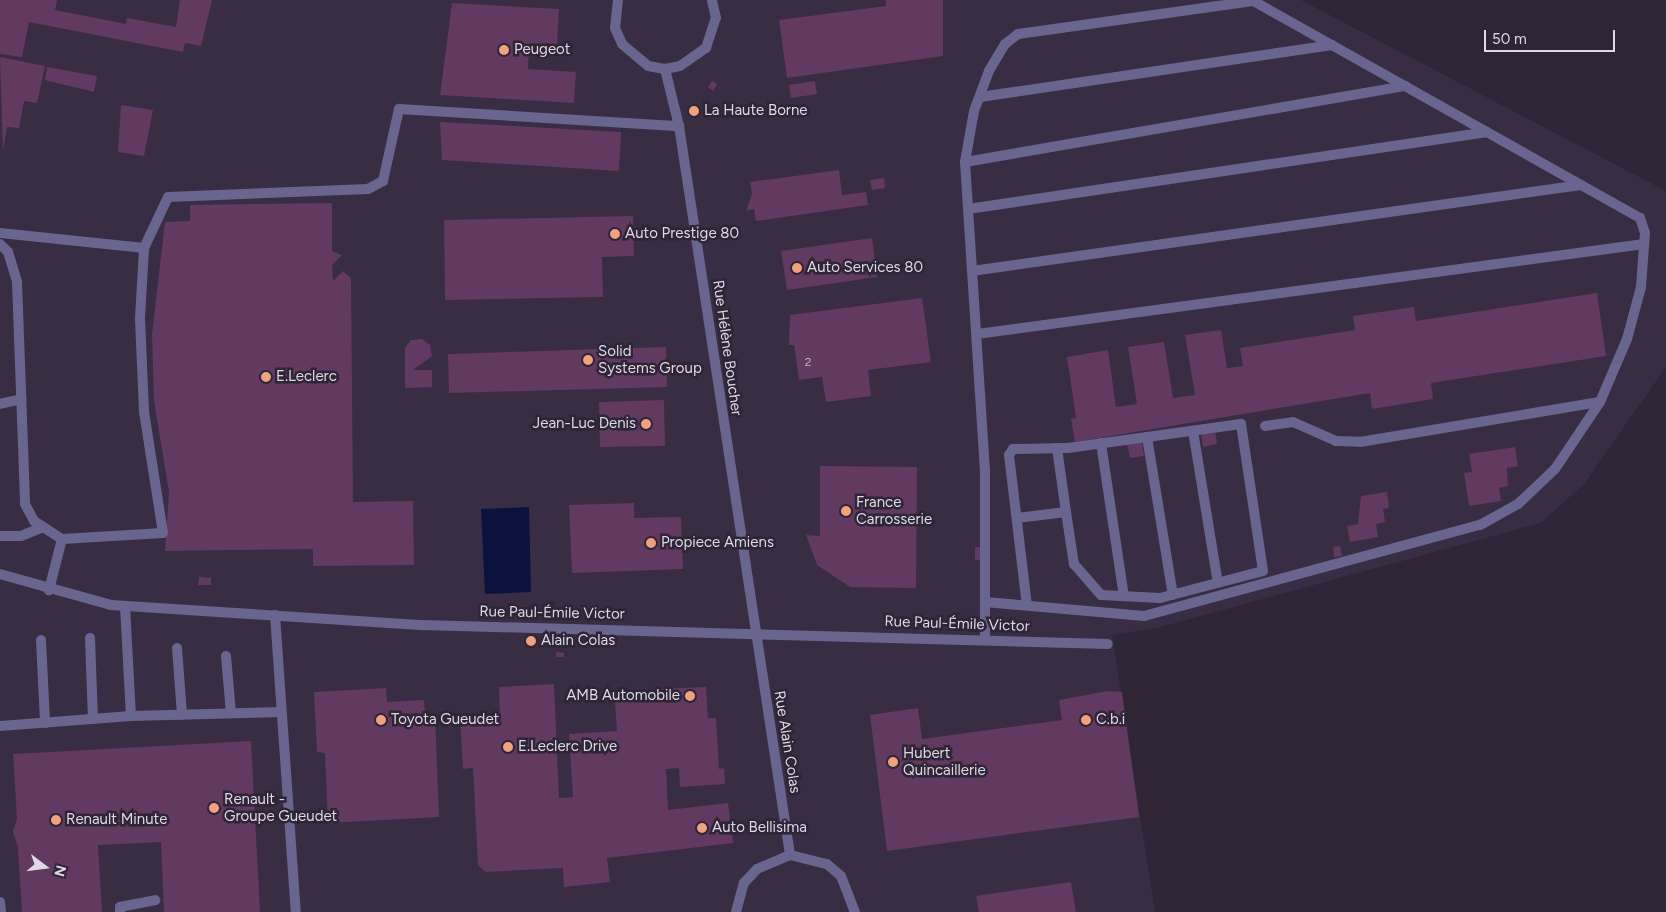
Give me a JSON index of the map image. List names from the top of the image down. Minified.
{"streets":{"street":["Rue Hélène Boucher","Rue Paul-Émile Victor","Rue Alain Colas"]},"crossings":[["Rue Hélène Boucher","Rue Paul-Émile Victor"],["Rue Hélène Boucher","Rue Alain Colas"],["Rue Paul-Émile Victor","Rue Alain Colas"]],"places":["Peugeot","La Haute Borne","Auto Prestige 80","Auto Services 80","Solid Systems Group","E.Leclerc","Jean-Luc Denis","France Carrosserie","Propiece Amiens","Alain Colas","AMB Automobile","Toyota Gueudet","C.b.i","E.Leclerc Drive","Hubert Quincaillerie","Renault - Groupe Gueudet","Renault Minute","Auto Bellisima"],"house_numbers":["2"],"scale_bar":"50 m","north":"right"}
